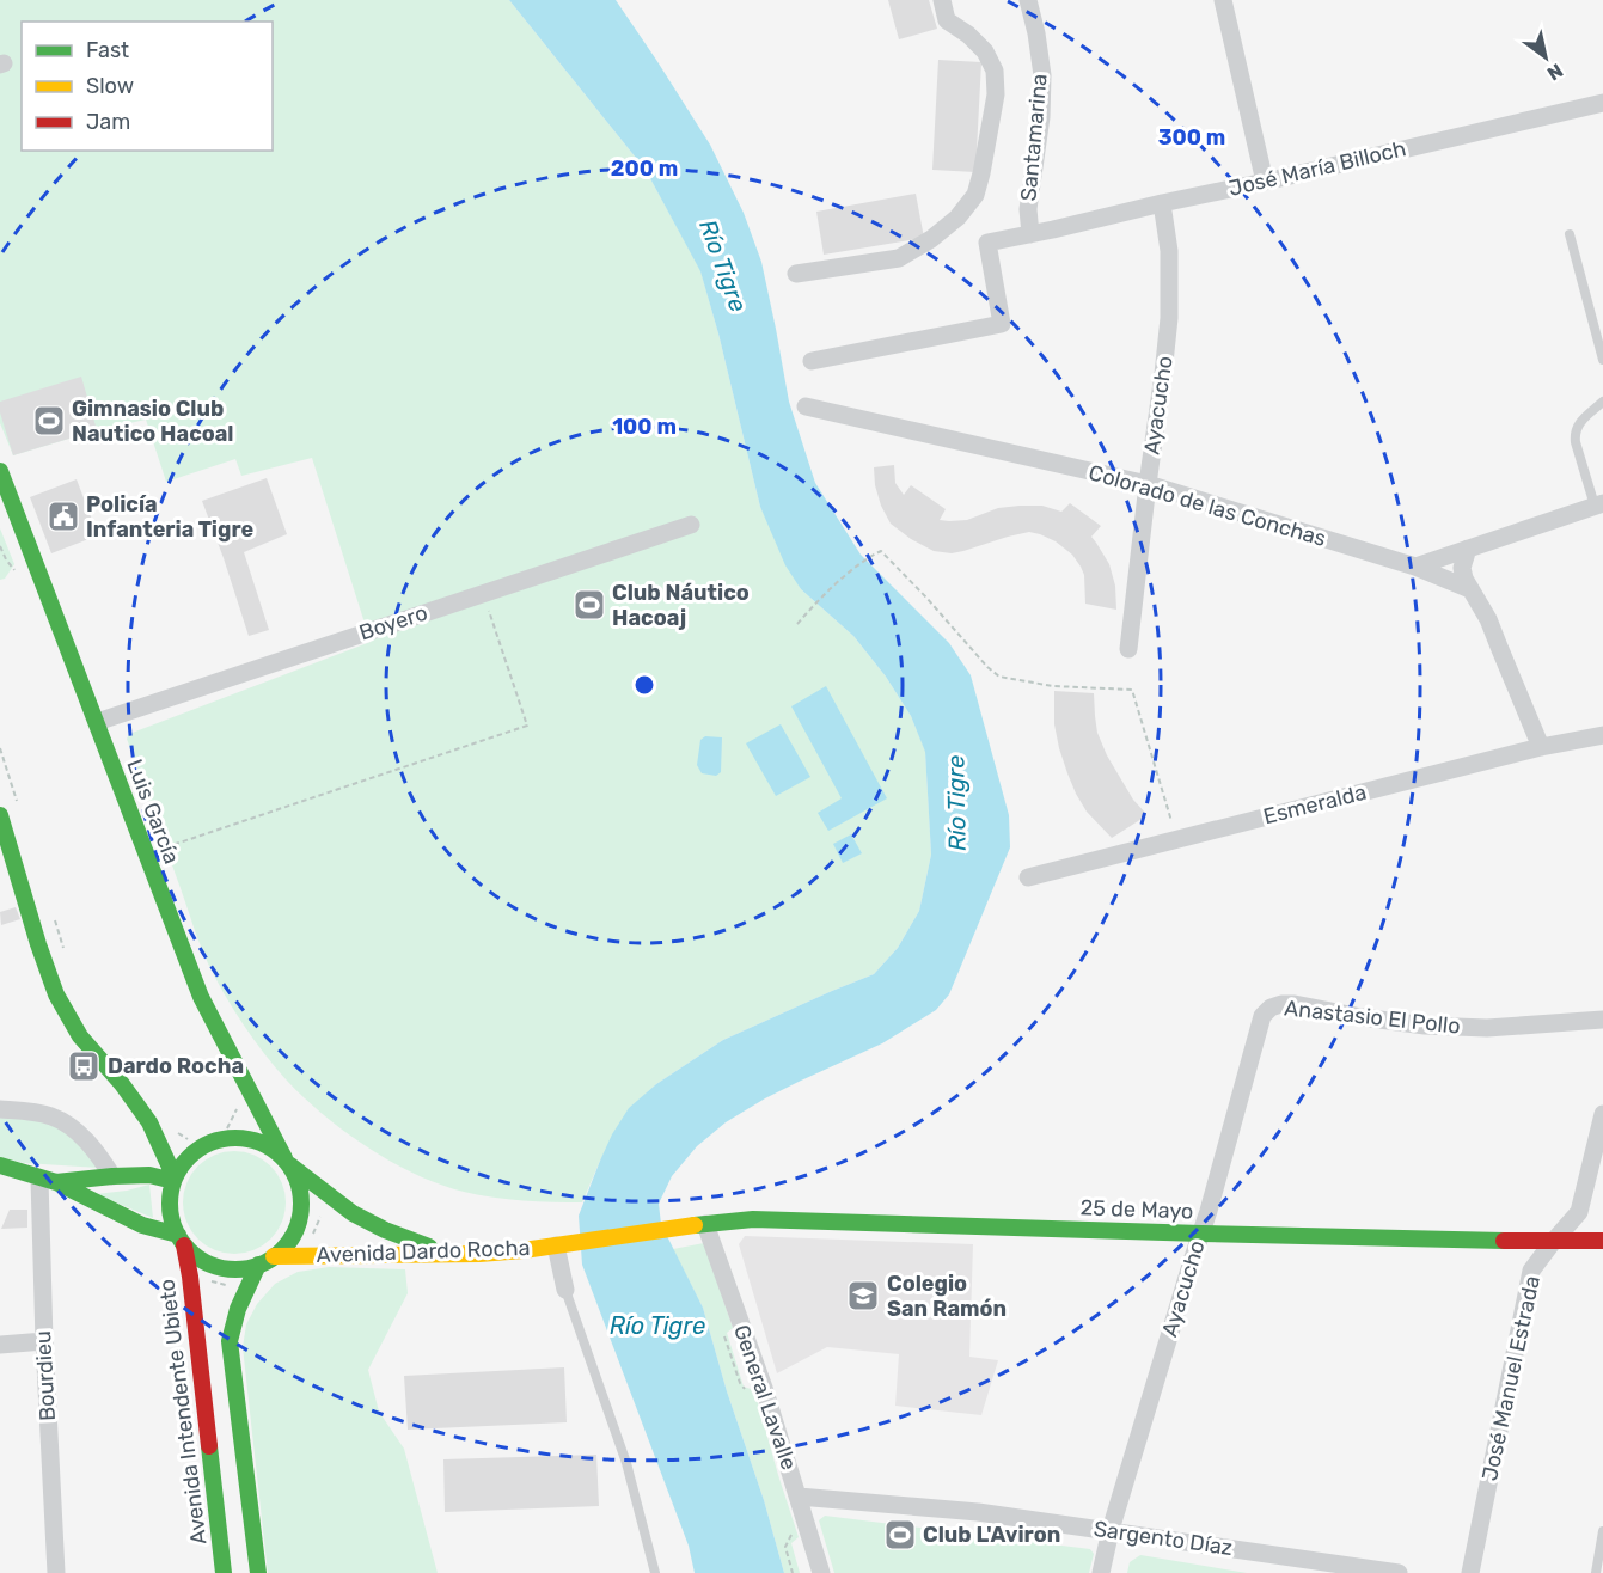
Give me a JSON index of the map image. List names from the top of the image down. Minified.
{"streets":{"main road":["Luis García","25 de Mayo","Avenida Dardo Rocha","Avenida Intendente Ubieto"],"street":["Santamarina","José María Billoch","Ayacucho","Colorado de las Conchas","Boyero","Esmeralda","Anastasio El Pollo","Bourdieu","José Manuel Estrada","General Lavalle","Sargento Díaz"]},"crossings":[["Santamarina","José María Billoch"],["José María Billoch","Ayacucho"],["Ayacucho","Colorado de las Conchas"],["Ayacucho","Anastasio El Pollo"],["Ayacucho","25 de Mayo"],["Ayacucho","Sargento Díaz"],["Boyero","Luis García"],["Luis García","Avenida Dardo Rocha"],["Luis García","Avenida Intendente Ubieto"],["25 de Mayo","Avenida Dardo Rocha"],["25 de Mayo","José Manuel Estrada"],["25 de Mayo","General Lavalle"],["Avenida Dardo Rocha","Avenida Intendente Ubieto"],["General Lavalle","Sargento Díaz"]],"water":["Río Tigre"],"places":{"sports":["Gimnasio Club Nautico Hacoal","Club Náutico Hacoaj","Club L'Aviron"],"public building":["Policía Infanteria Tigre"],"bus stop":["Dardo Rocha"],"school or university":["Colegio San Ramón"]},"legend":["Fast","Slow","Jam"],"north":"bottom right","rings":["300 m","200 m","100 m"]}
